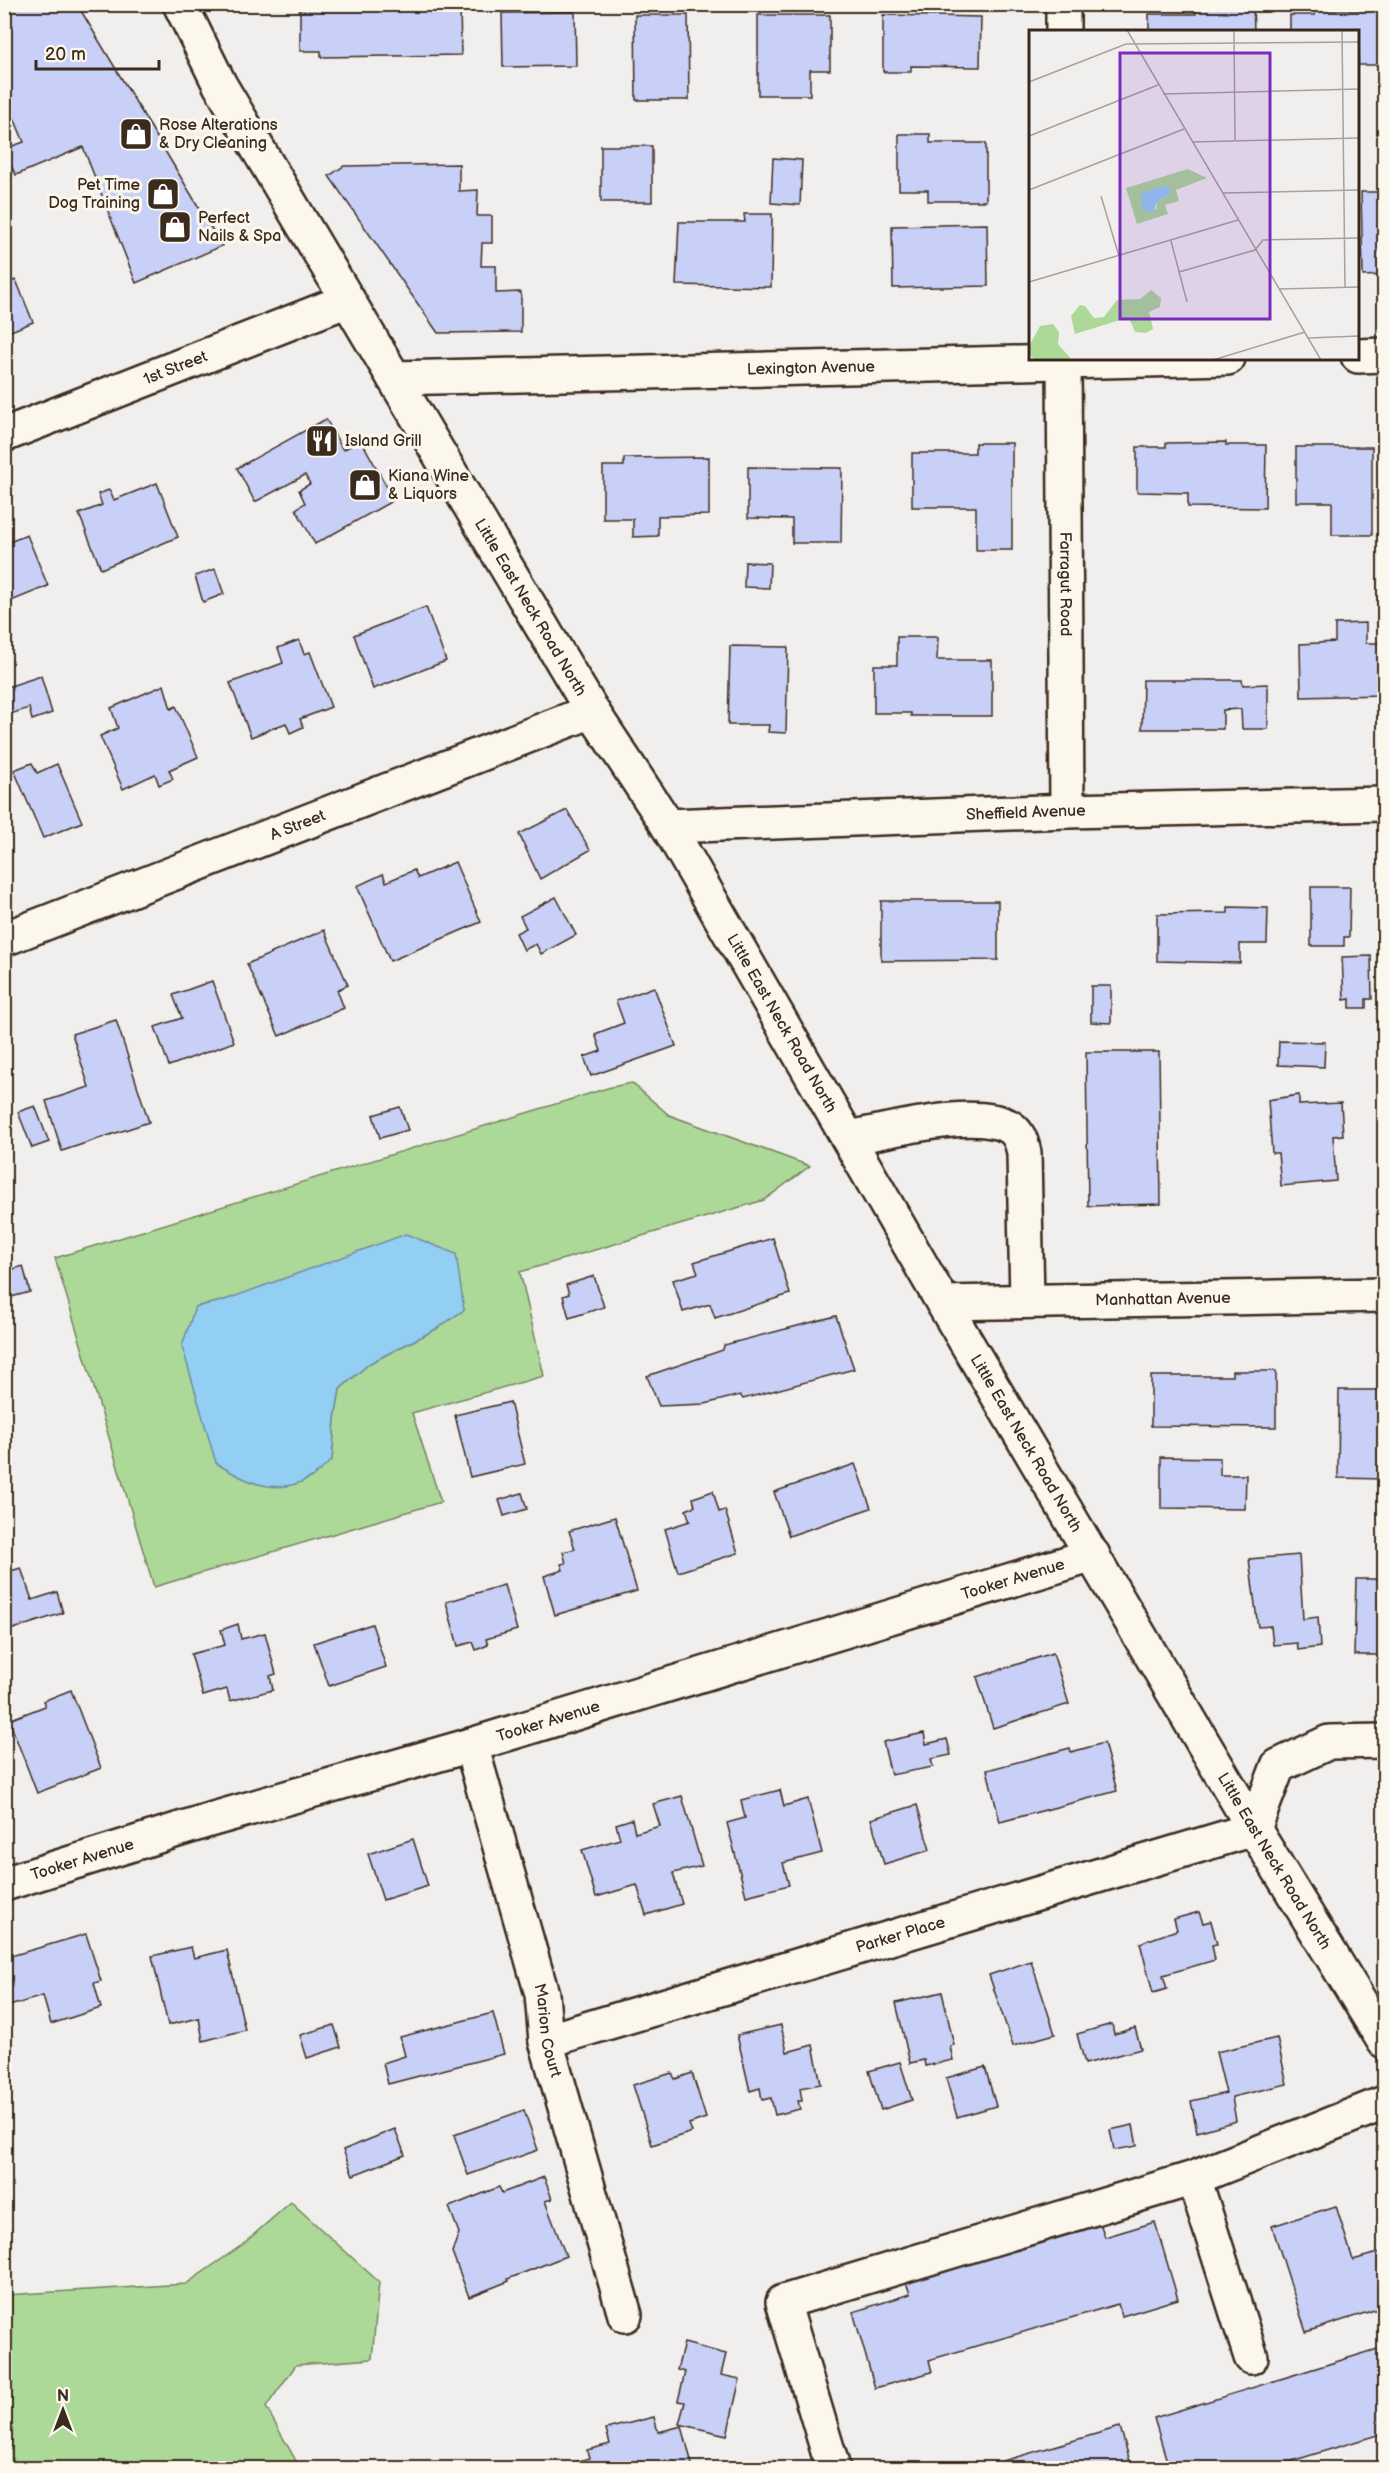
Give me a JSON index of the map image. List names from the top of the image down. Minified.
{"streets":{"street":["1st Street","Lexington Avenue","Farragut Road","Little East Neck Road North","Sheffield Avenue","A Street","Manhattan Avenue","Tooker Avenue","Parker Place","Marion Court"]},"crossings":[["1st Street","Little East Neck Road North"],["Lexington Avenue","Farragut Road"],["Lexington Avenue","Little East Neck Road North"],["Farragut Road","Sheffield Avenue"],["Little East Neck Road North","Sheffield Avenue"],["Little East Neck Road North","A Street"],["Little East Neck Road North","Manhattan Avenue"],["Little East Neck Road North","Tooker Avenue"],["Little East Neck Road North","Parker Place"],["Tooker Avenue","Marion Court"],["Parker Place","Marion Court"]],"places":{"shop":["Rose Alterations & Dry Cleaning","Pet Time Dog Training","Perfect Nails & Spa","Kiana Wine & Liquors"],"restaurant":["Island Grill"]},"scale_bar":"20 m","north":"top"}
